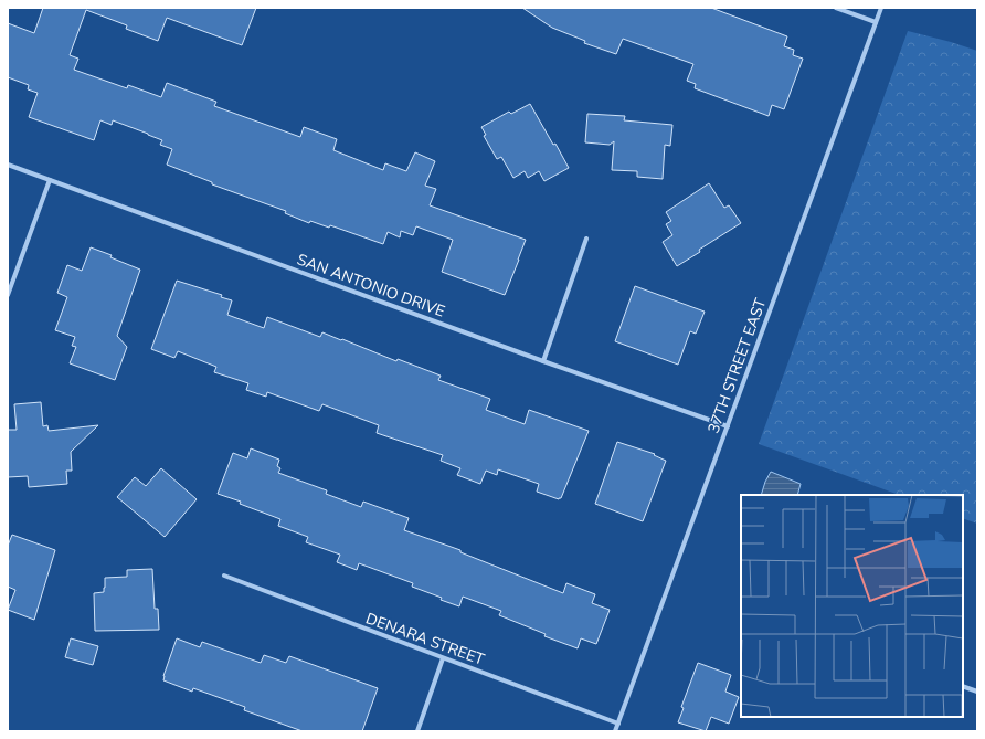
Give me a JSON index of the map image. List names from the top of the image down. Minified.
{"streets":{"street":["SAN ANTONIO DRIVE","37TH STREET EAST","DENARA STREET"]},"crossings":[["SAN ANTONIO DRIVE","37TH STREET EAST"],["37TH STREET EAST","DENARA STREET"]]}
